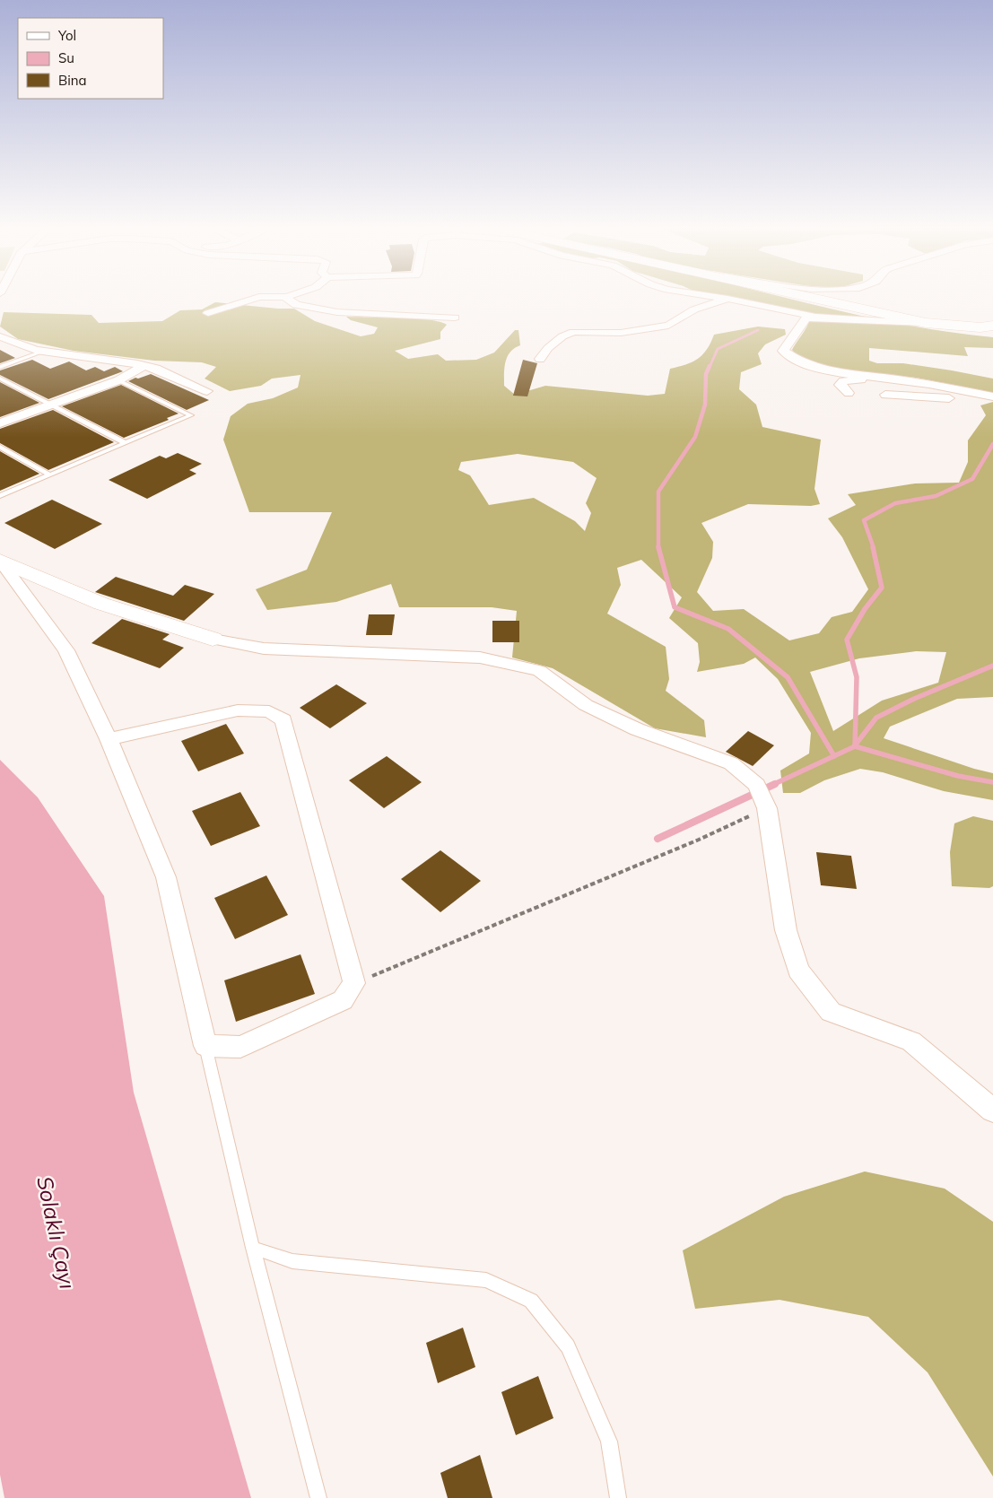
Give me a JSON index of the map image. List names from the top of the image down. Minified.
{"water":["Solaklı Çayı"],"legend":["Yol","Su","Bina"]}
